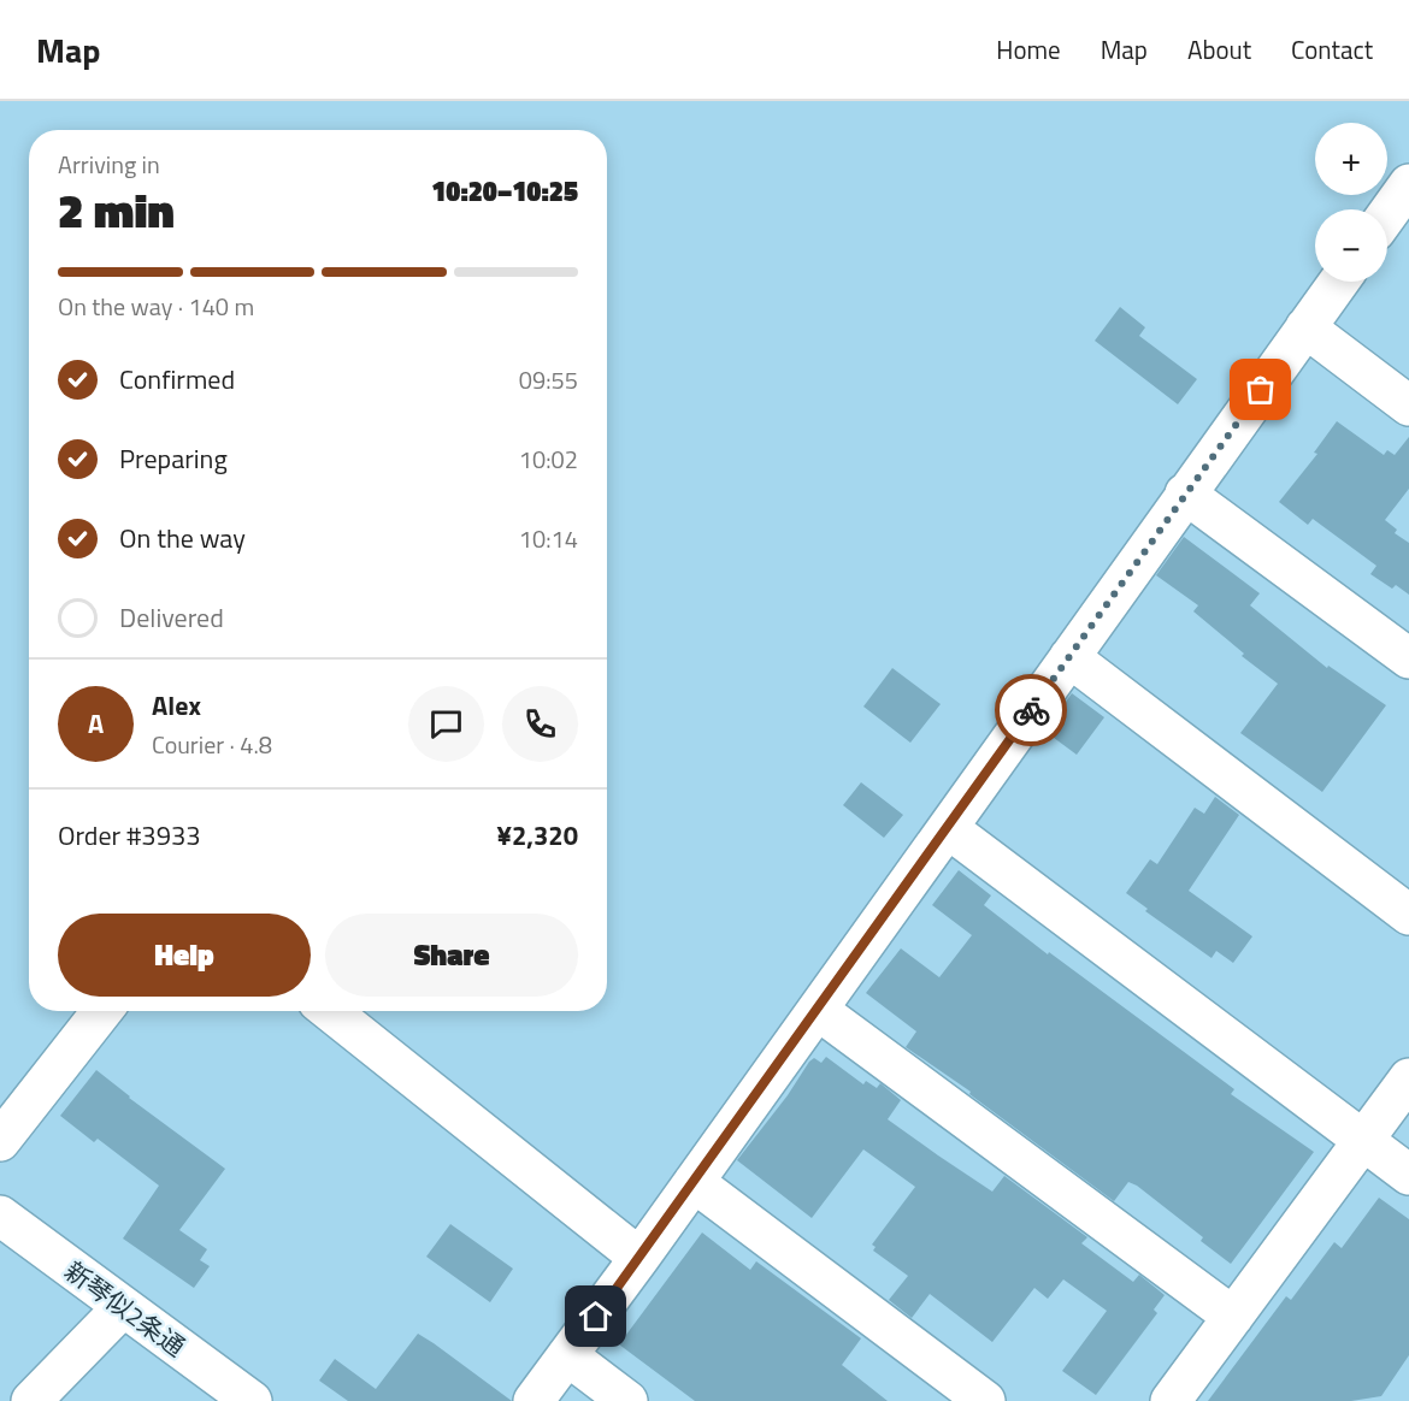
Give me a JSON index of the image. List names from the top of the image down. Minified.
{"streets":{"street":["新琴似2条通"]},"page":{"header":"Map","nav":["Home","Map","About","Contact"],"map_buttons":["+","−"],"heading":["2 min","Arriving in","10:20–10:25"],"panel":["Alex","Courier · 4.8","Order #3933","¥2,320"],"bar":"On the way · 140 m","list":[["Confirmed","09:55"],["Preparing","10:02"],["On the way","10:14"],"Delivered"],"round":"A","buttons":["Help","Share"]}}
